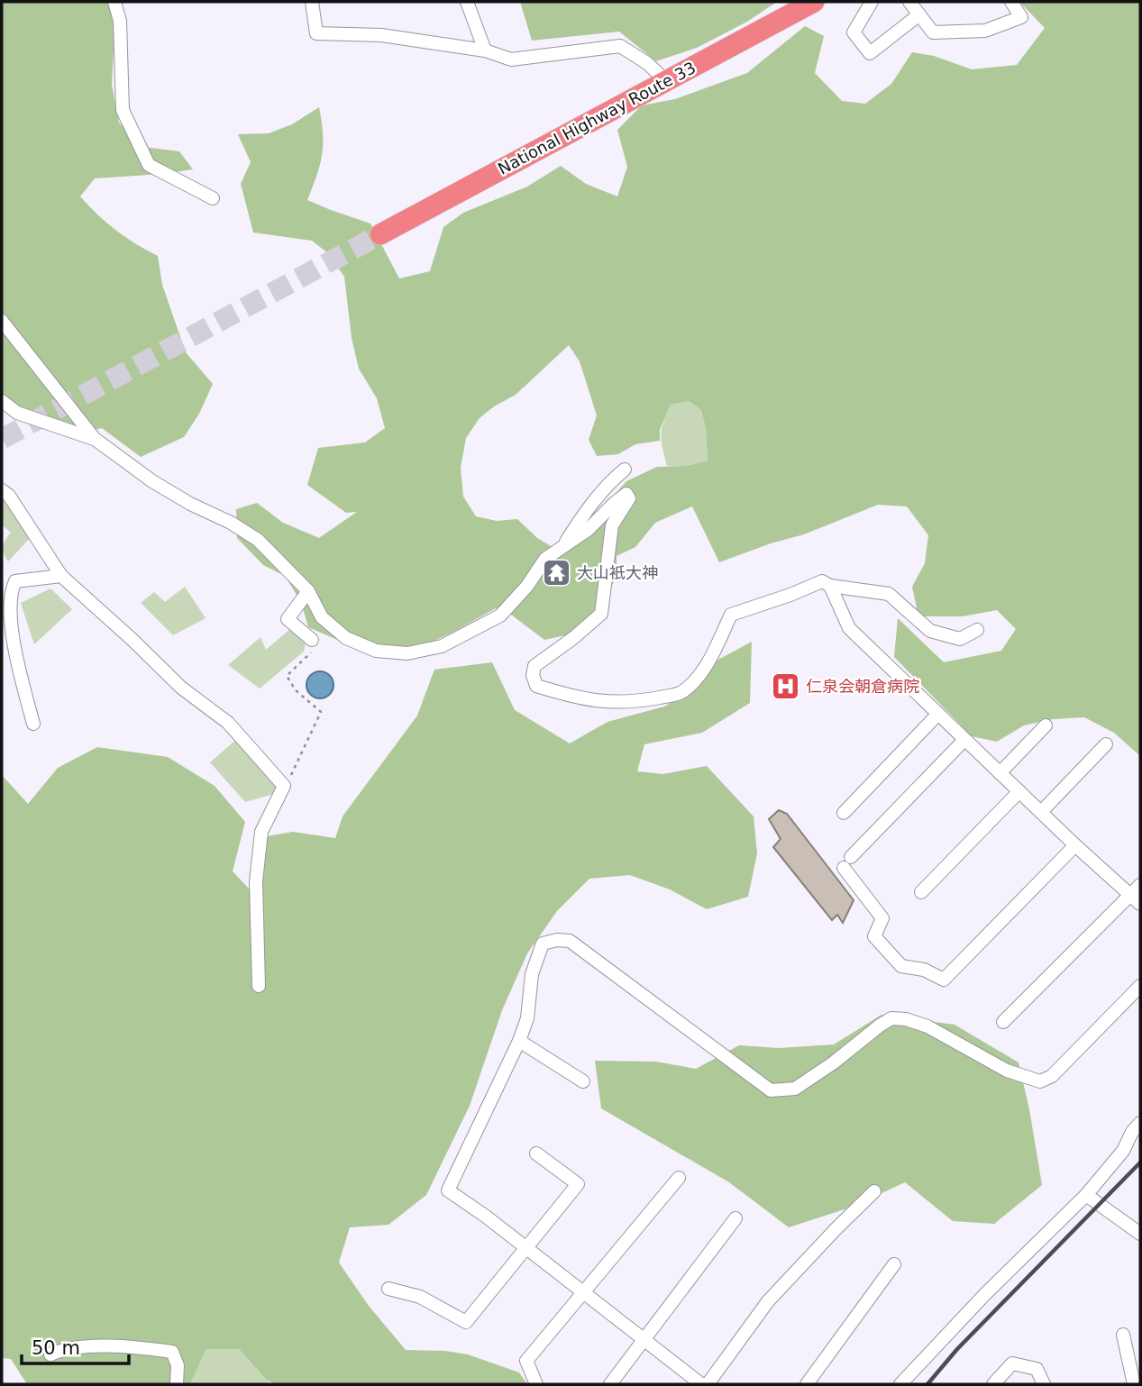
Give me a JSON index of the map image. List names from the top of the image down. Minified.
{"streets":{"highway":["National Highway Route 33"]},"places":{"temple":["大山衹大神"],"hospital":["仁泉会朝倉病院"]},"scale_bar":"50 m"}
